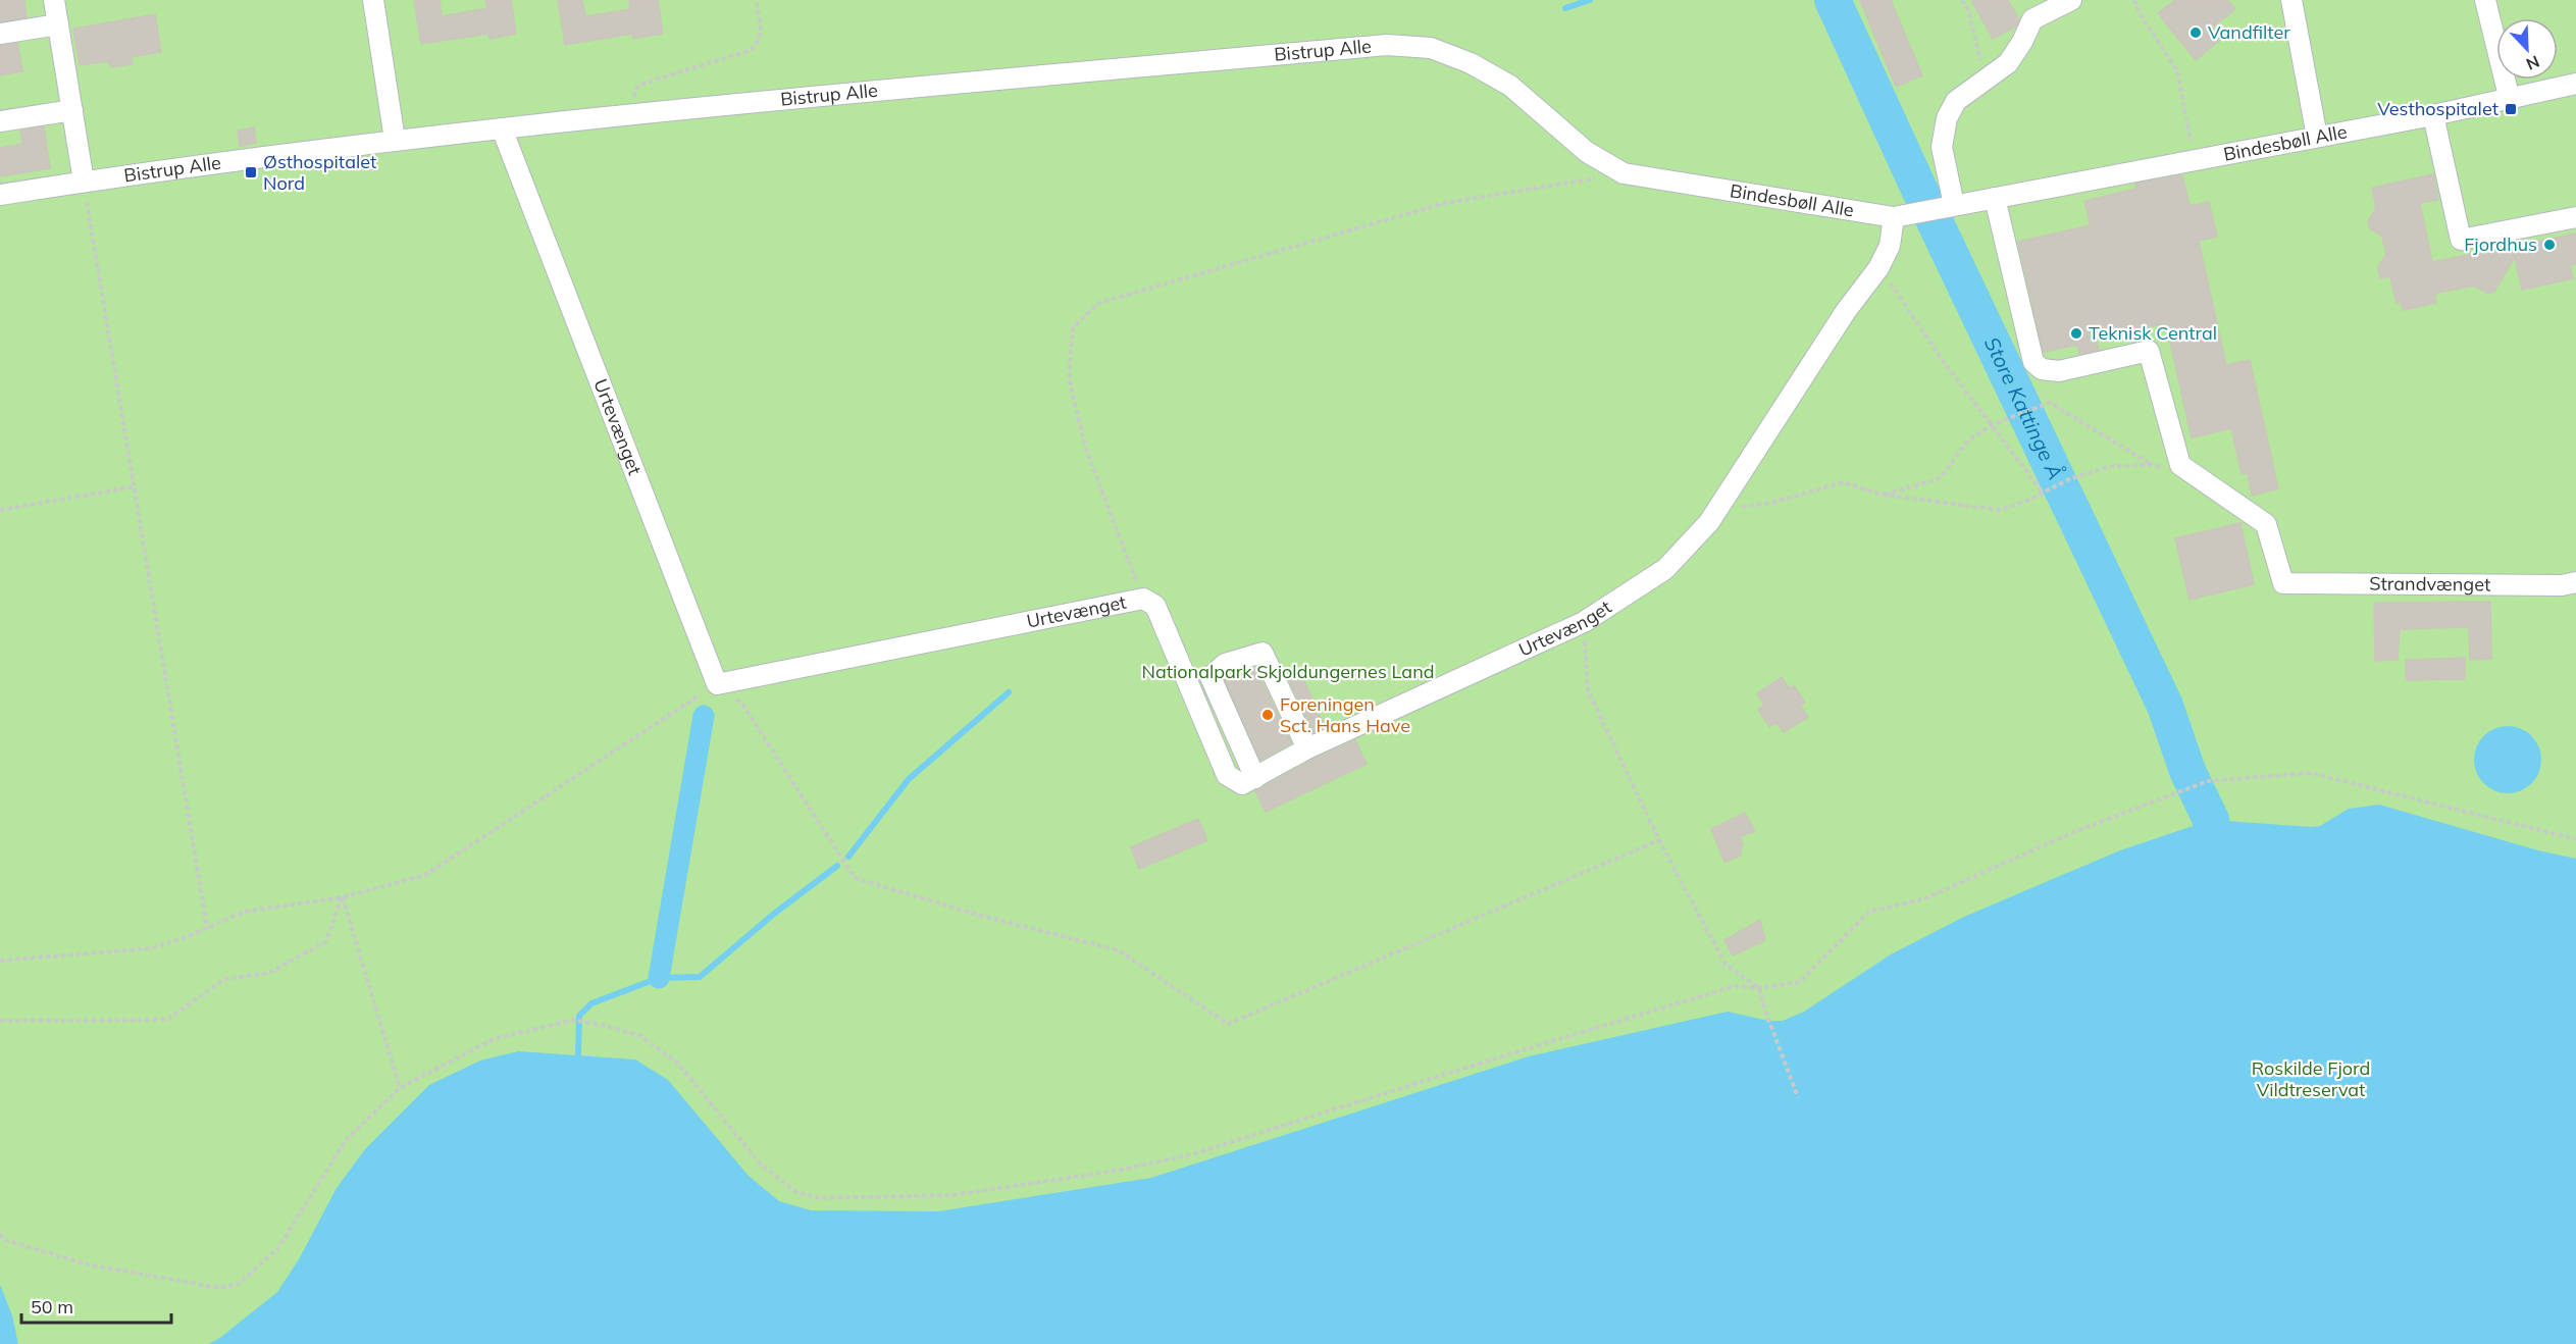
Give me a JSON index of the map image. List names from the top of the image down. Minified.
{"streets":{"street":["Bistrup Alle","Bindesbøll Alle","Urtevænget","Strandvænget"]},"crossings":[["Bistrup Alle","Bindesbøll Alle"],["Bistrup Alle","Urtevænget"],["Bindesbøll Alle","Urtevænget"]],"water":["Store Kattinge Å"],"parks":["Nationalpark Skjoldungernes Land","Roskilde Fjord Vildtreservat"],"places":{"other":["Vandfilter","Fjordhus","Teknisk Central","Foreningen Sct. Hans Have"],"transit":["Vesthospitalet","Østhospitalet Nord"]},"scale_bar":"50 m","north":"bottom right"}
